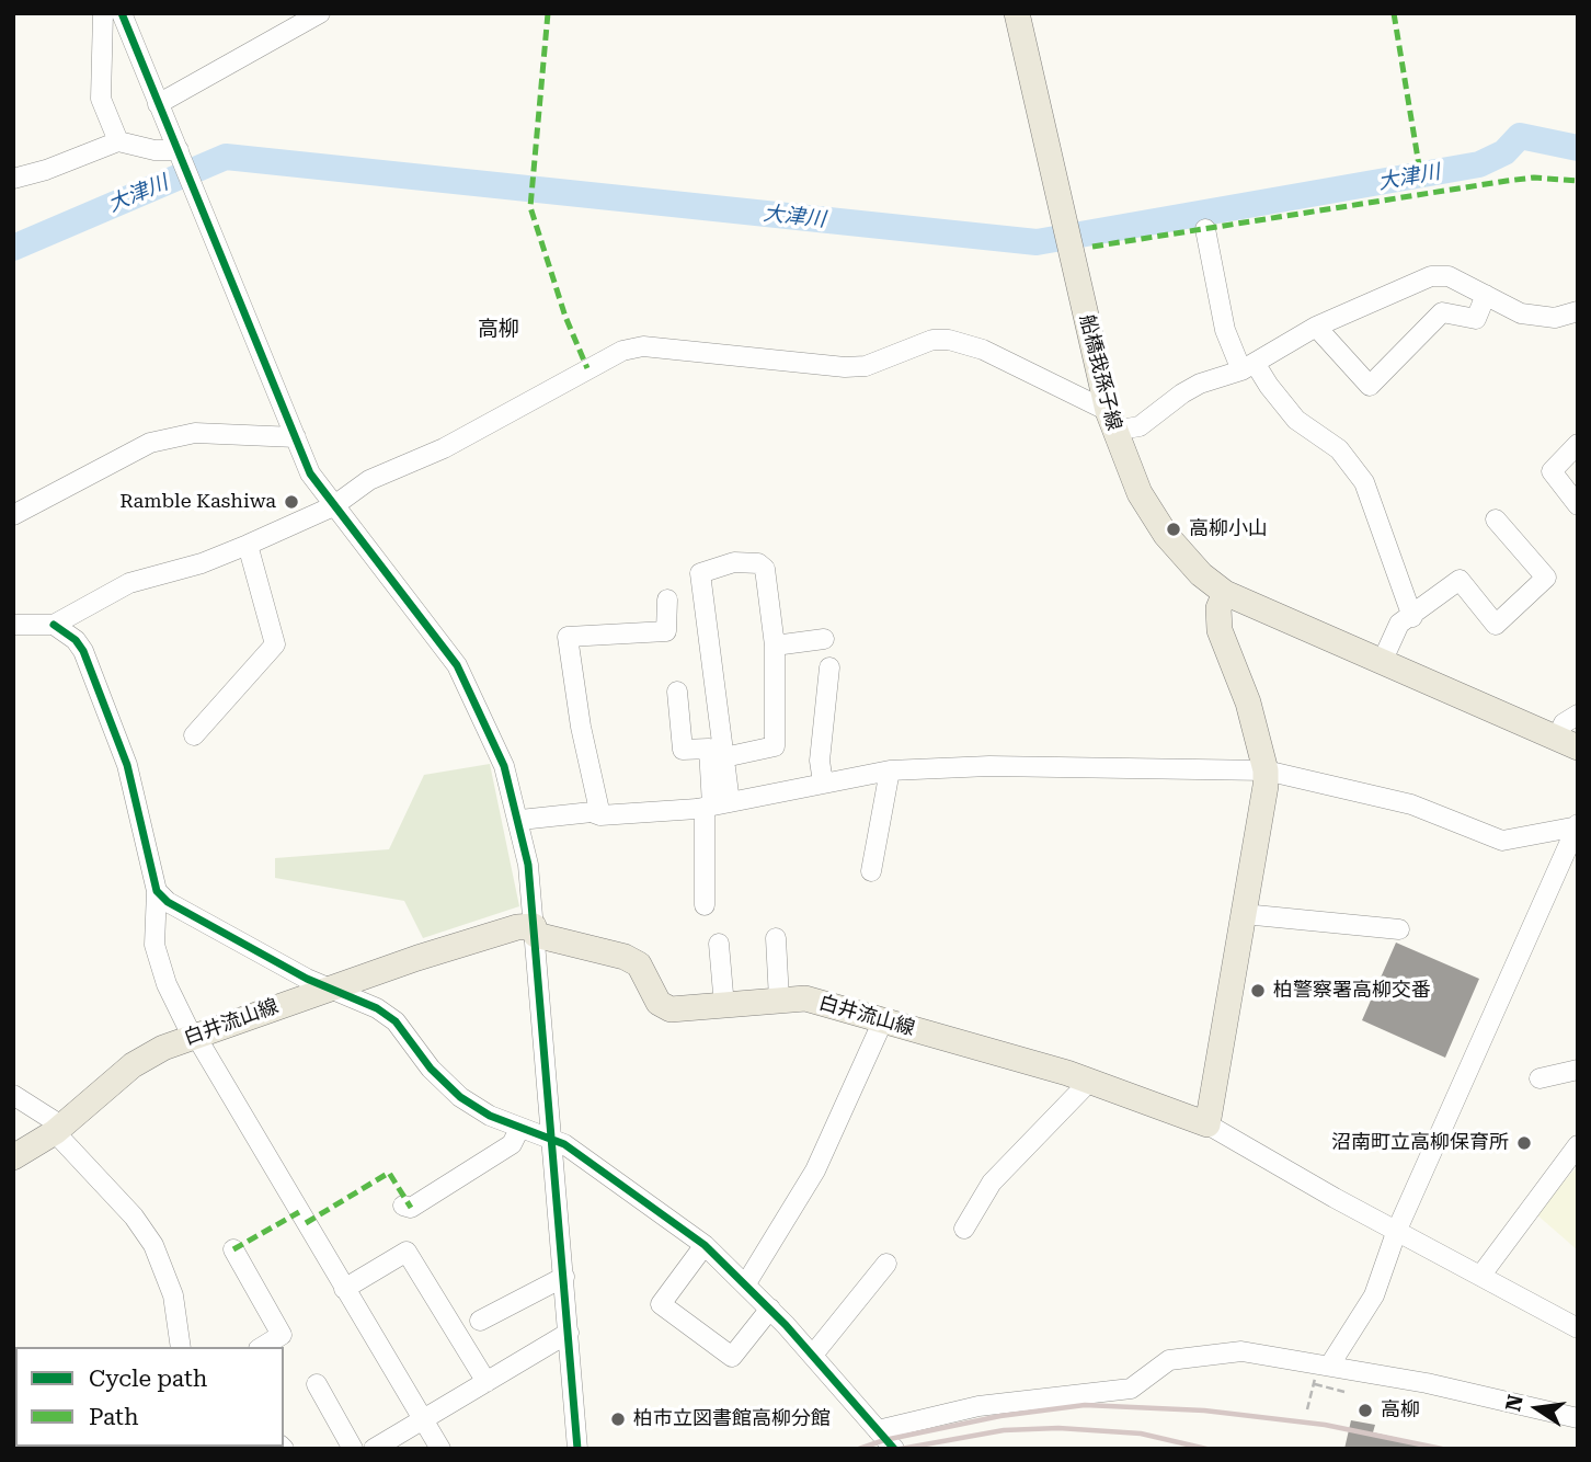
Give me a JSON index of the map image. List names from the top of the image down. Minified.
{"streets":{"main road":["船橋我孫子線","白井流山線"]},"districts":["高柳"],"water":["大津川"],"places":["Ramble Kashiwa","高柳小山","柏警察署高柳交番","沼南町立高柳保育所","高柳","柏市立図書館高柳分館"],"legend":["Cycle path","Path"],"north":"left"}
